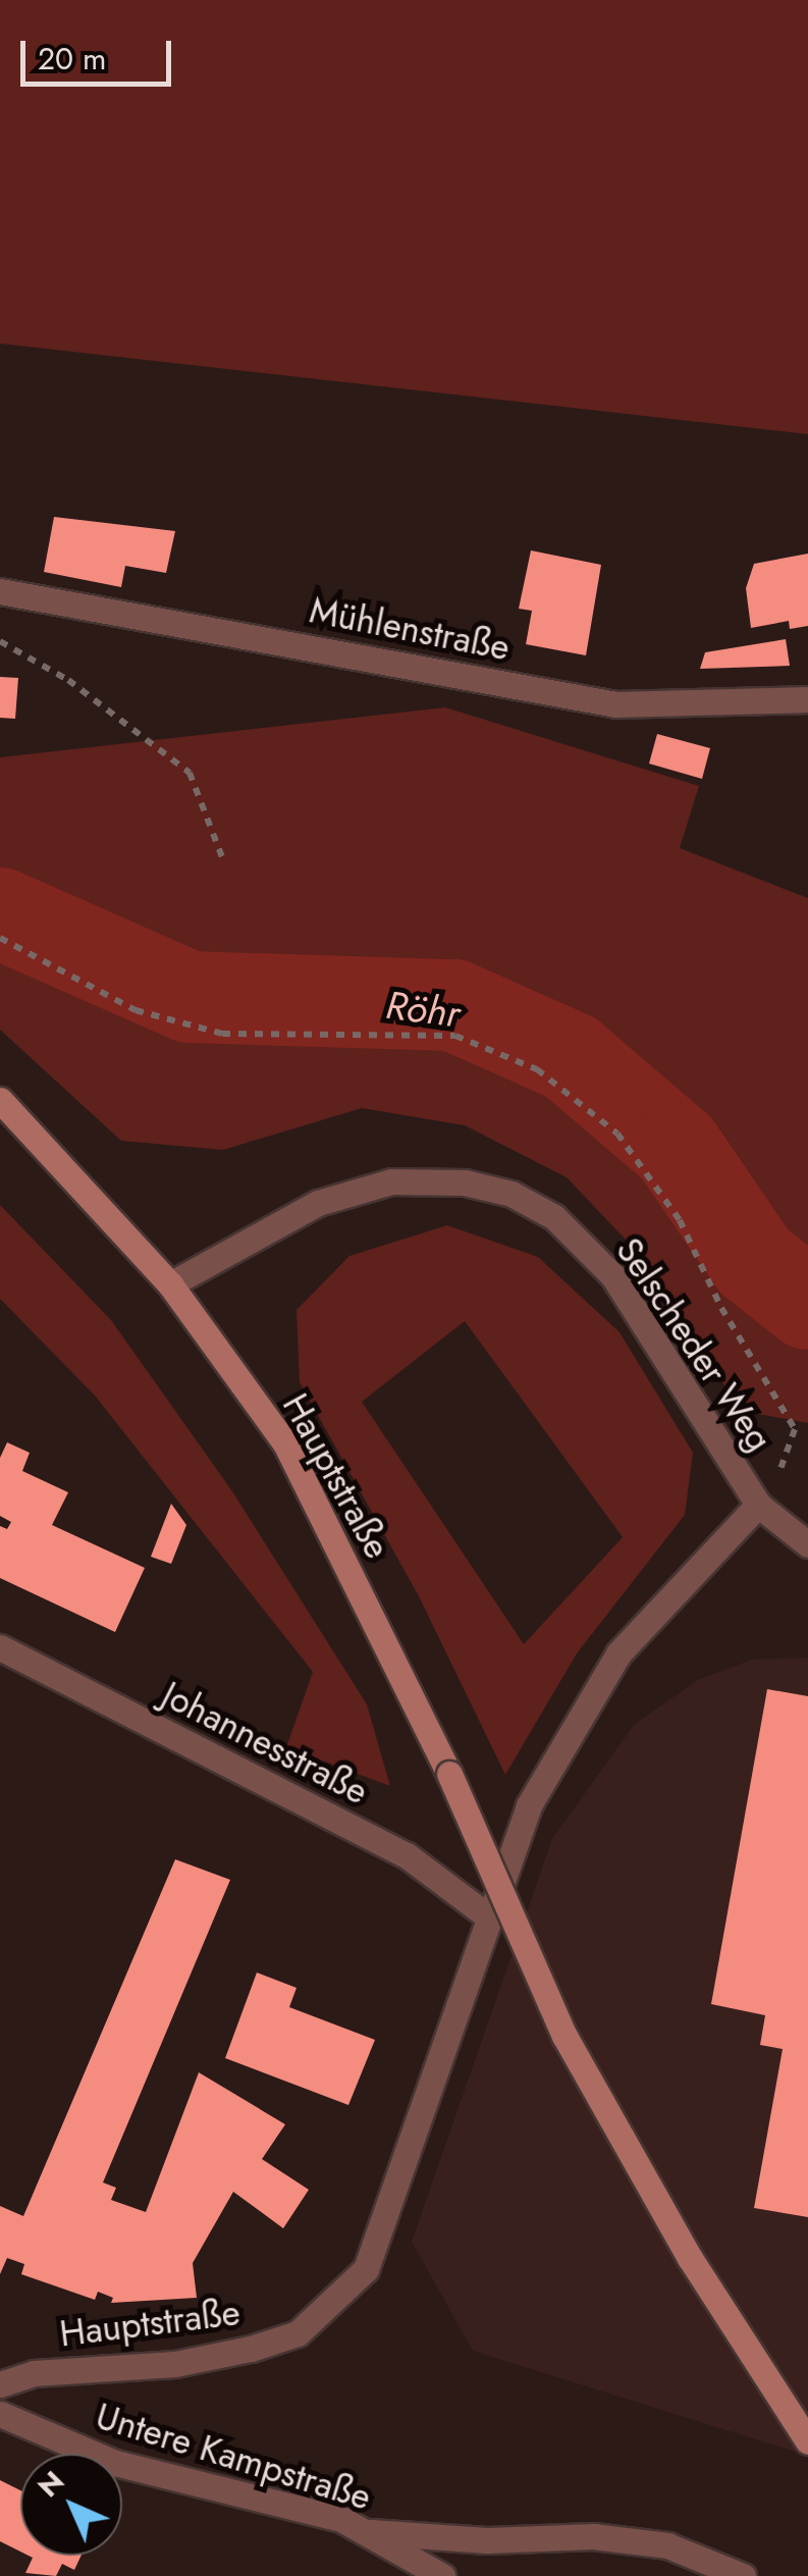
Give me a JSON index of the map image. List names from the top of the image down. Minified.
{"streets":{"main road":["Hauptstraße"],"street":["Mühlenstraße","Selscheder Weg","Johannesstraße","Untere Kampstraße"]},"crossings":[["Selscheder Weg","Hauptstraße"],["Hauptstraße","Johannesstraße"]],"water":["Röhr"],"scale_bar":"20 m","north":"top left"}
